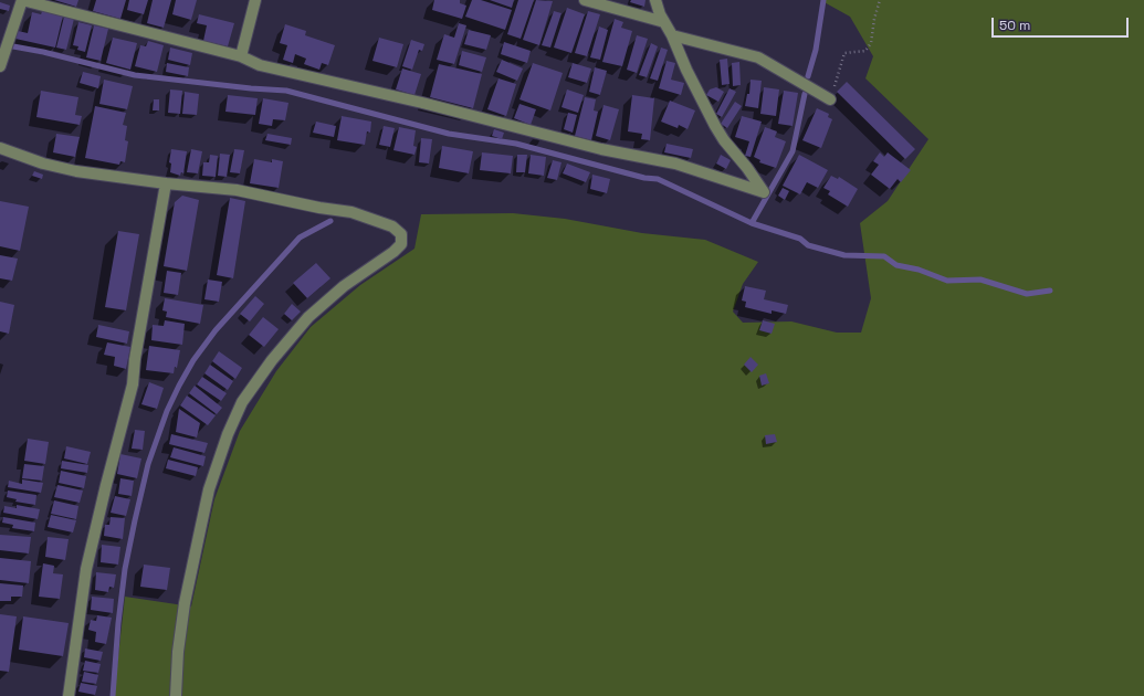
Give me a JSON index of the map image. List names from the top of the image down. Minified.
{"scale_bar":"50 m"}
